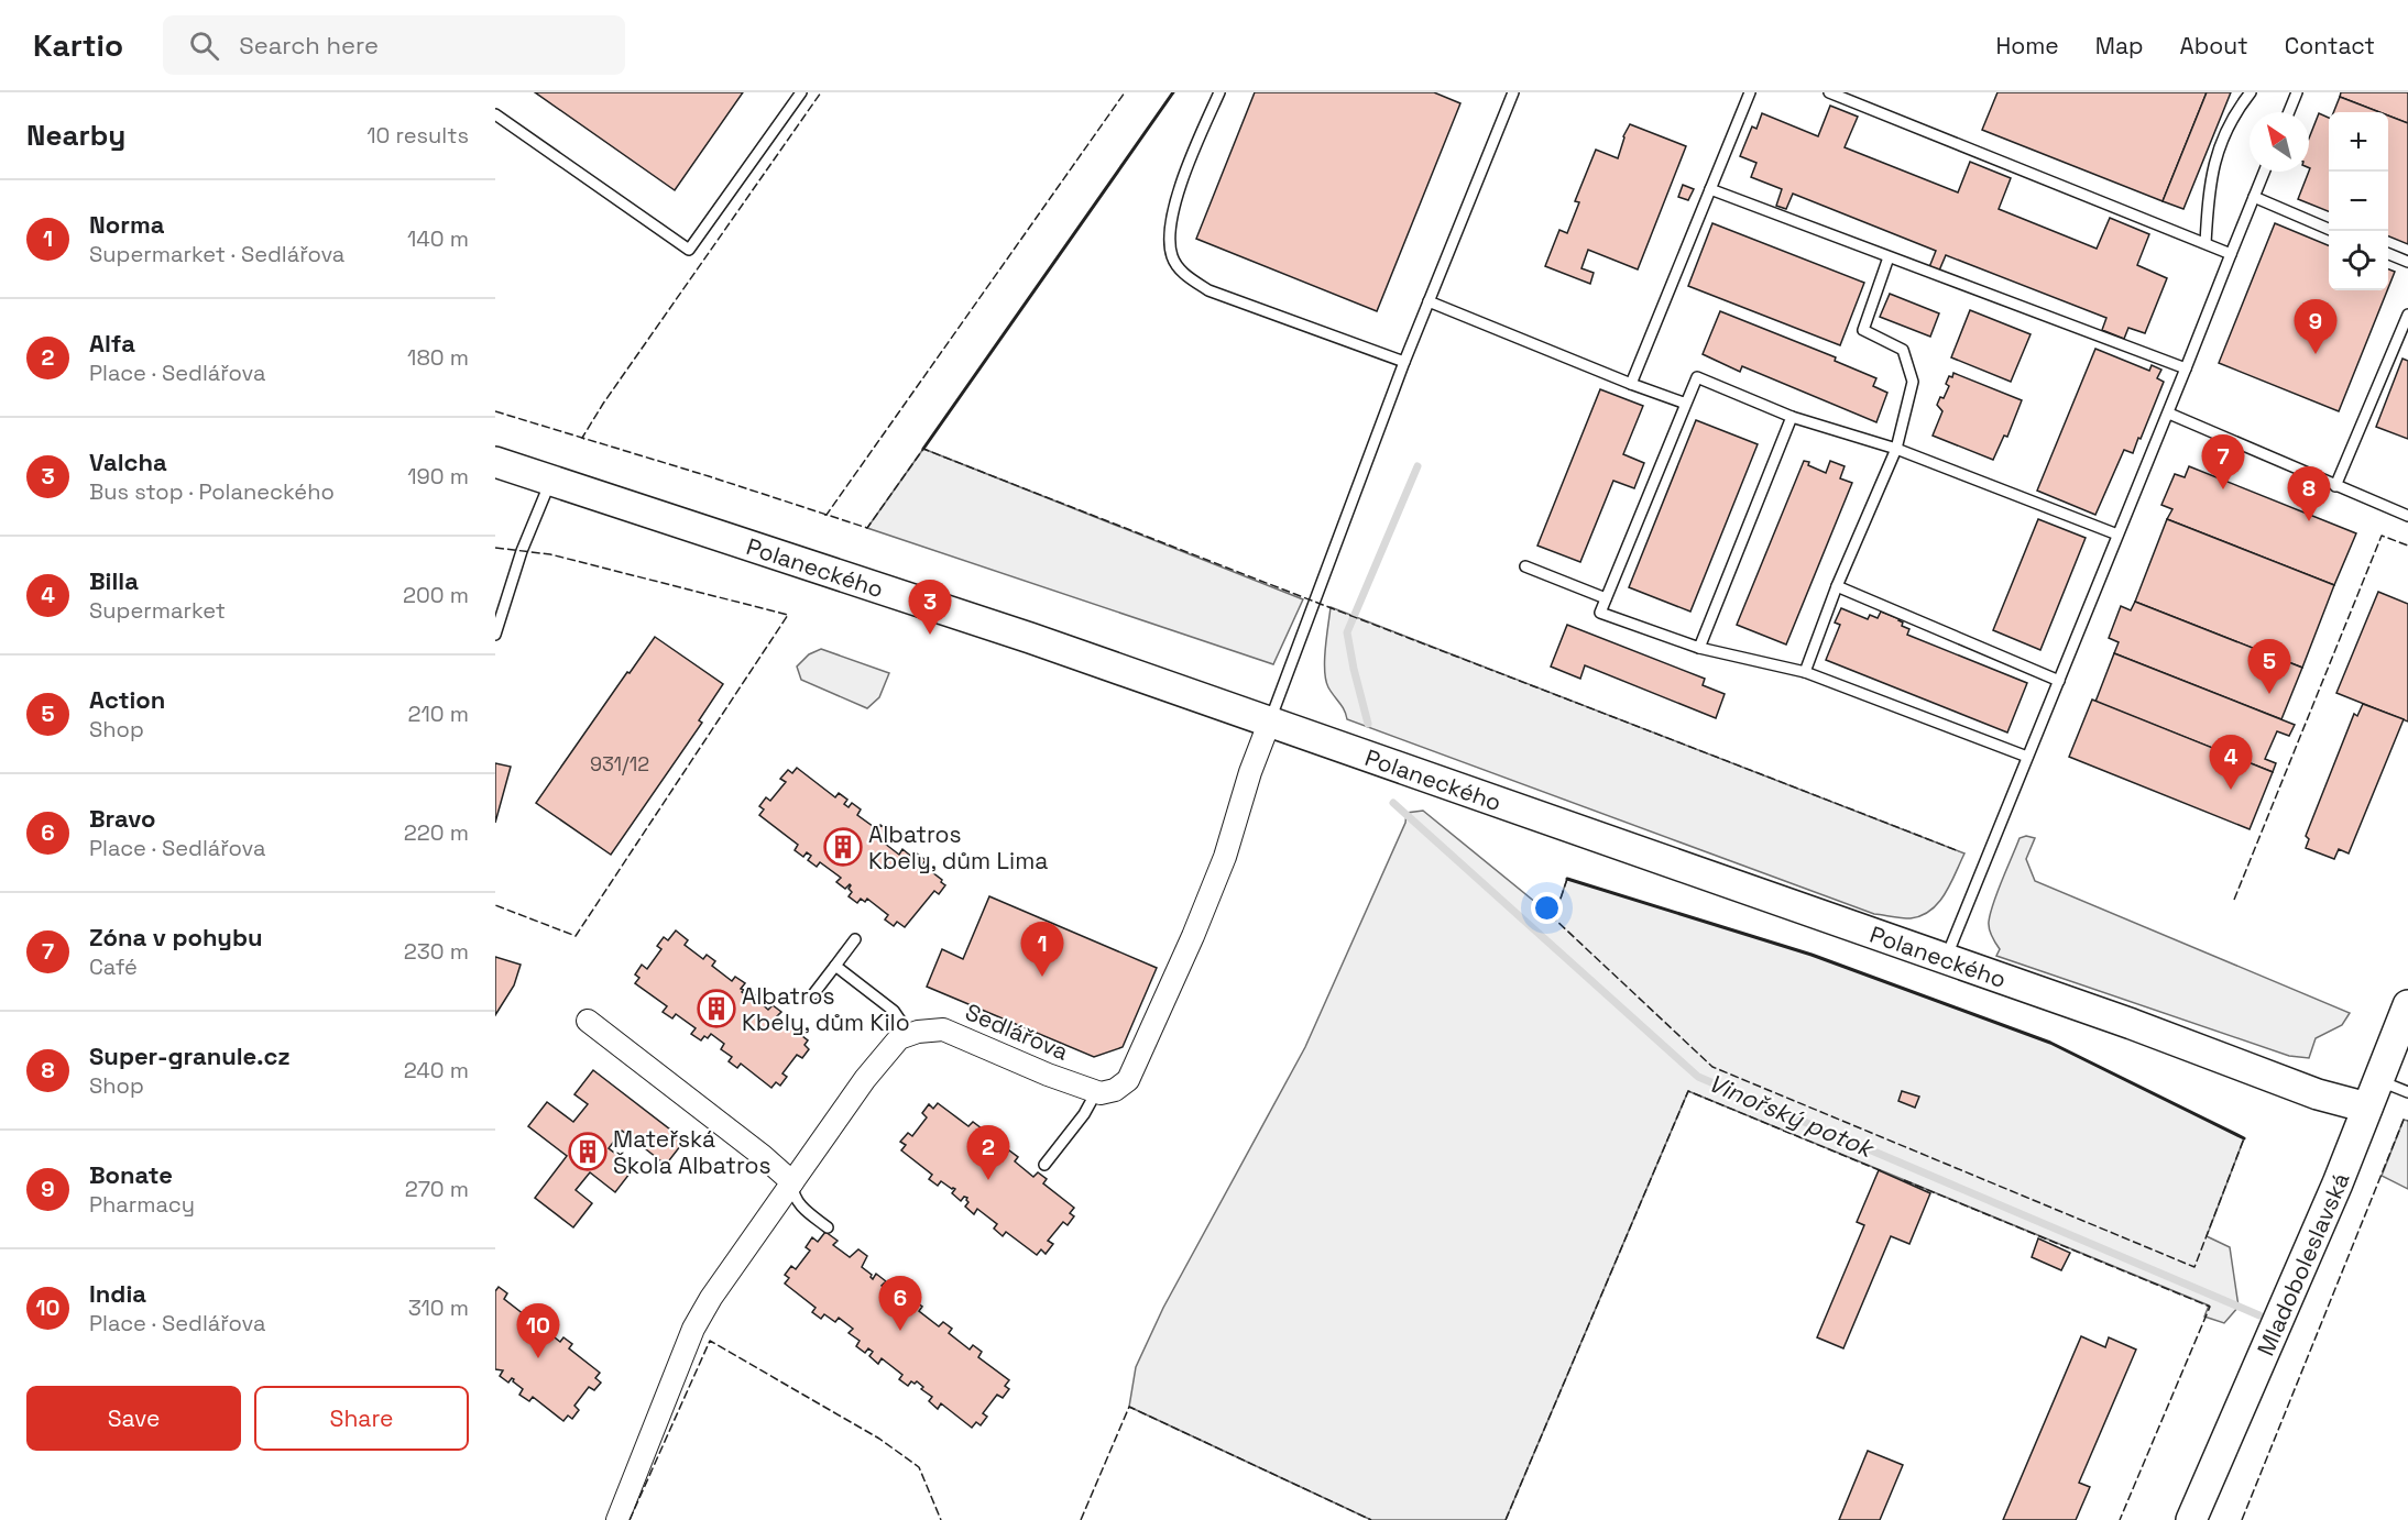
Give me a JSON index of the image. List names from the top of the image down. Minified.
{"streets":{"street":["Polaneckého","Sedlářova","Mladoboleslavská"]},"crossings":[["Polaneckého","Mladoboleslavská"]],"water":["Vinořský potok"],"places":{"building":["Albatros Kbely, dům Lima","Albatros Kbely, dům Kilo","Mateřská Škola Albatros"]},"house_numbers":["931/12"],"north":"top left","page":{"header":"Kartio","search":"Search here","nav":["Home","Map","About","Contact"],"heading":["Nearby","10 results"],"map_buttons":["+","−"],"list":[{"mark":"1","name":"Norma","note":"Supermarket · Sedlářova","value":"140 m"},{"mark":"2","name":"Alfa","note":"Place · Sedlářova","value":"180 m"},{"mark":"3","name":"Valcha","note":"Bus stop · Polaneckého","value":"190 m"},{"mark":"4","name":"Billa","note":"Supermarket","value":"200 m"},{"mark":"5","name":"Action","note":"Shop","value":"210 m"},{"mark":"6","name":"Bravo","note":"Place · Sedlářova","value":"220 m"},{"mark":"7","name":"Zóna v pohybu","note":"Café","value":"230 m"},{"mark":"8","name":"Super-granule.cz","note":"Shop","value":"240 m"},{"mark":"9","name":"Bonate","note":"Pharmacy","value":"270 m"},{"mark":"10","name":"India","note":"Place · Sedlářova","value":"310 m"}],"pins":["9","7","8","3","5","4","1","2","6","10"],"buttons":["Save","Share"]}}
